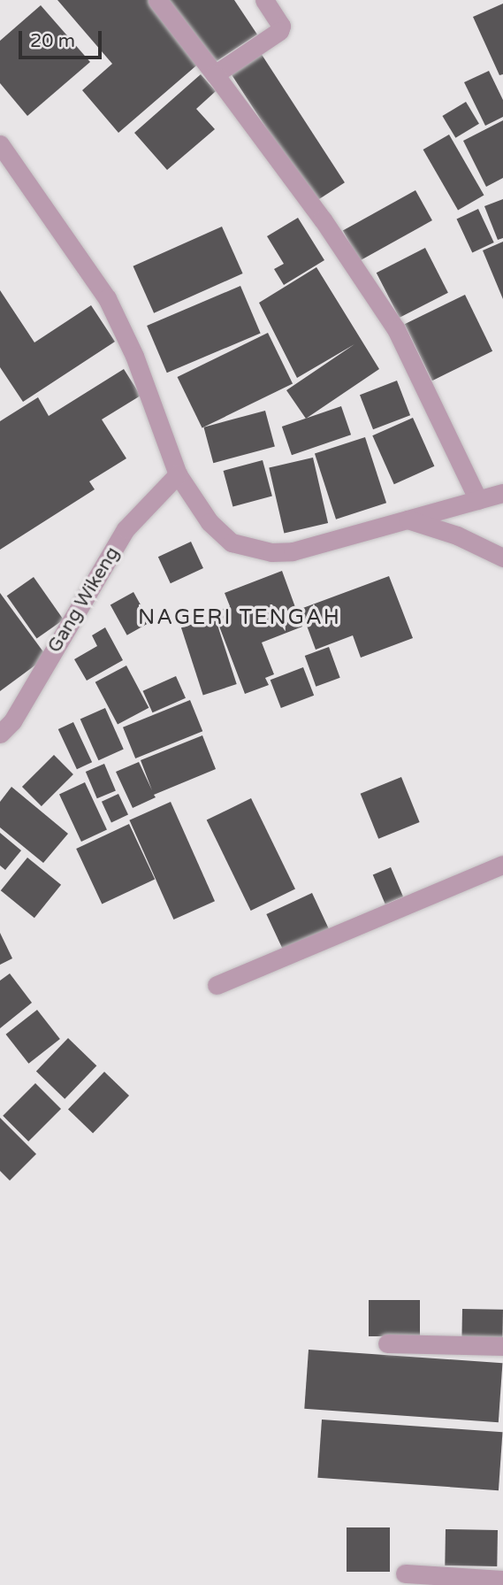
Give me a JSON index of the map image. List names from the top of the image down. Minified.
{"streets":{"street":["Gang Wikeng"]},"districts":["NAGERI TENGAH"],"scale_bar":"20 m"}
